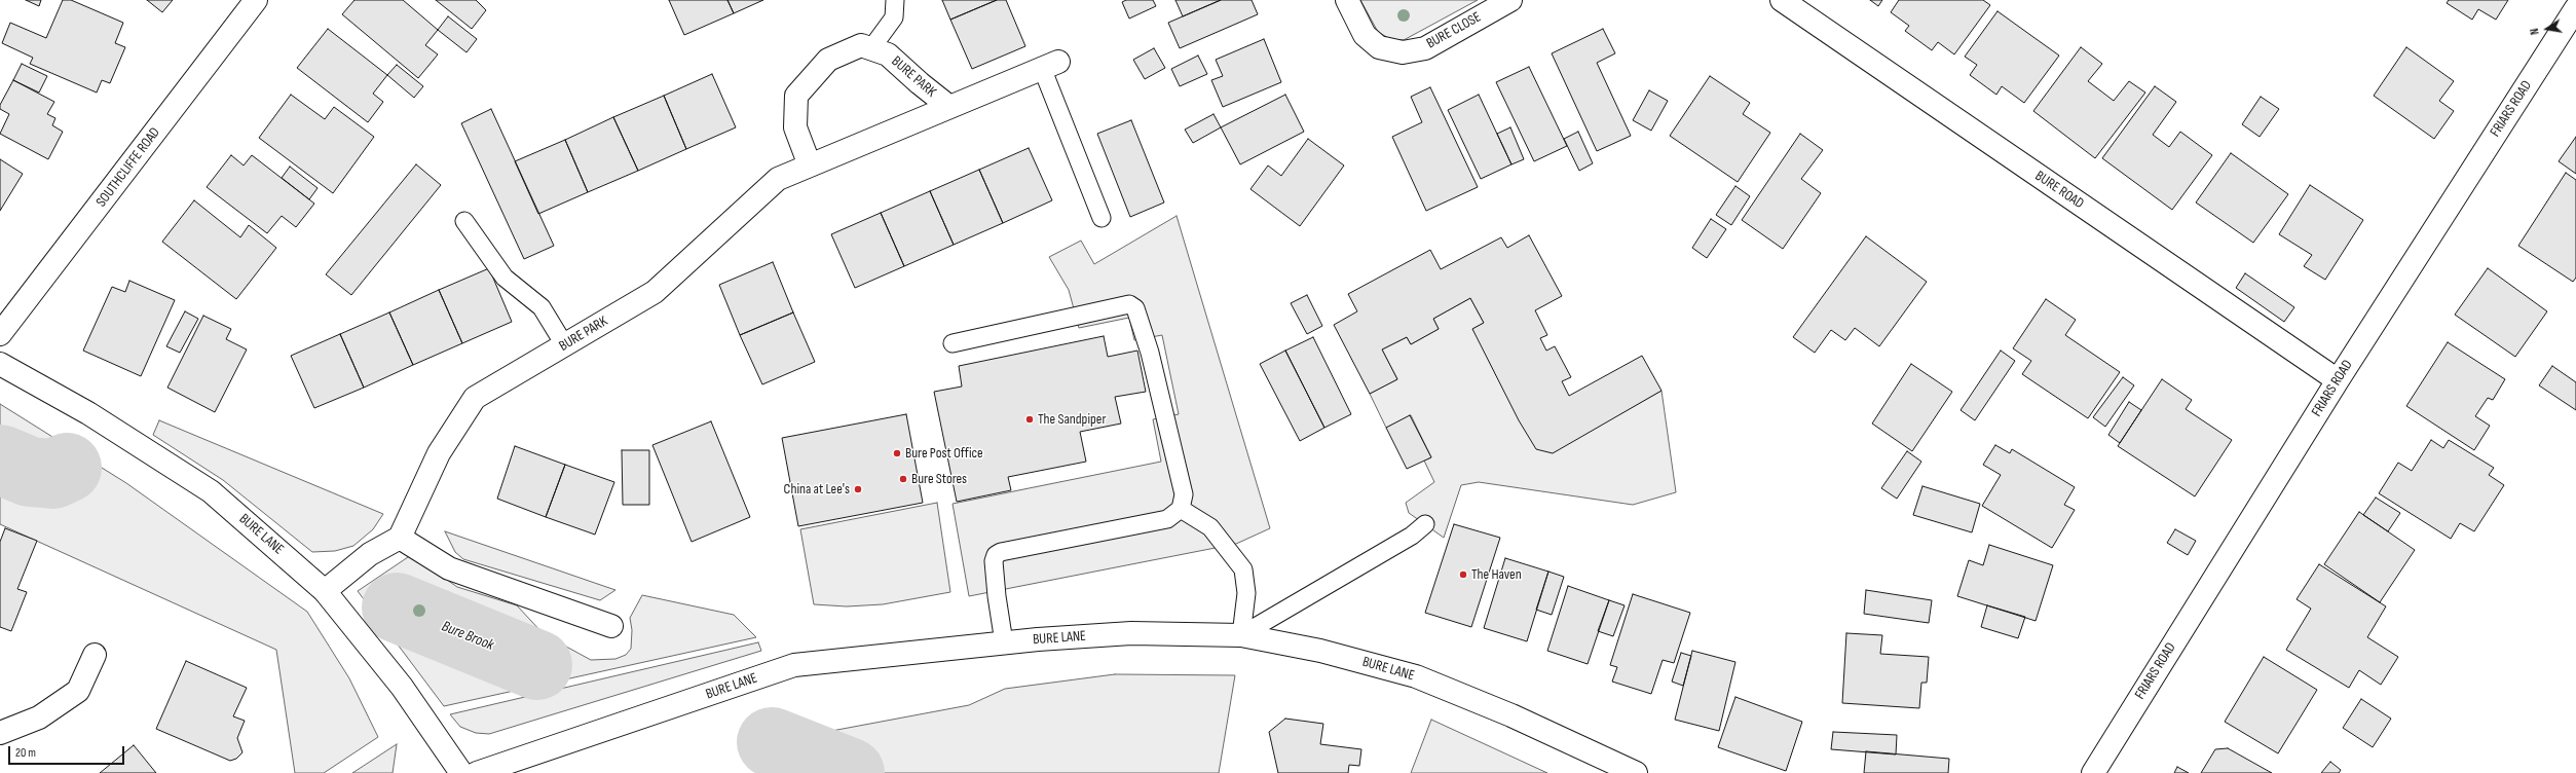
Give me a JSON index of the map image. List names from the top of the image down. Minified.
{"streets":{"street":["BURE CLOSE","BURE PARK","FRIARS ROAD","SOUTHCLIFFE ROAD","BURE ROAD","BURE LANE"]},"crossings":[["FRIARS ROAD","BURE ROAD"]],"water":["Bure Brook"],"places":["The Sandpiper","Bure Post Office","Bure Stores","China at Lee's","The Haven"],"scale_bar":"20 m","north":"left"}
